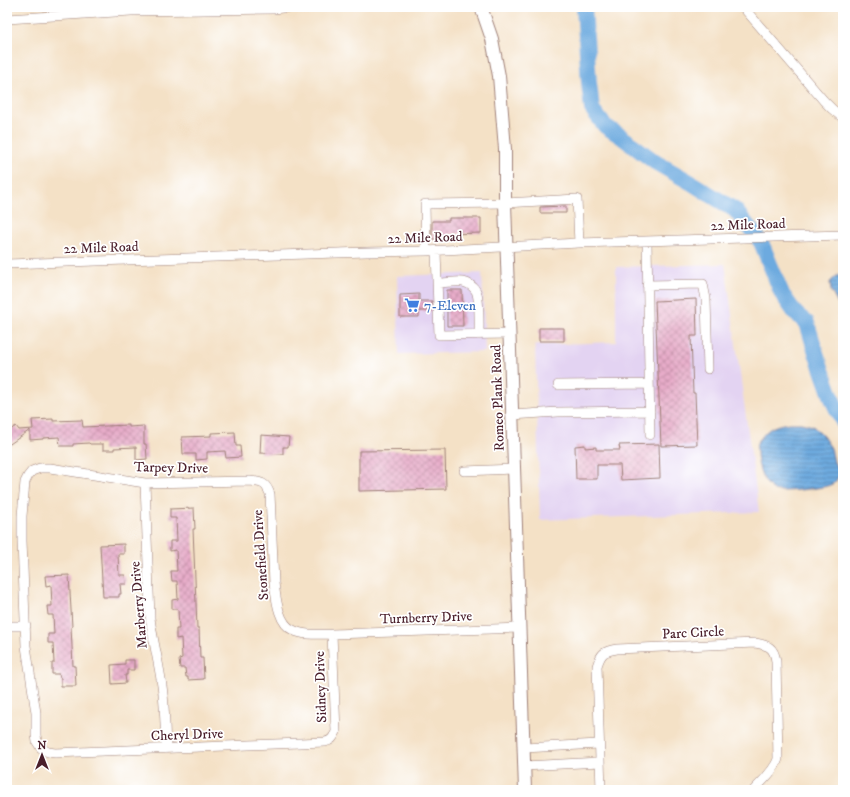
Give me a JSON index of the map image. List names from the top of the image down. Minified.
{"streets":{"main road":["Romeo Plank Road"],"street":["22 Mile Road","Tarpey Drive","Stonefield Drive","Marberry Drive","Turnberry Drive","Parc Circle","Sidney Drive","Cheryl Drive"]},"crossings":[["22 Mile Road","Romeo Plank Road"],["Romeo Plank Road","Turnberry Drive"],["Tarpey Drive","Stonefield Drive"],["Tarpey Drive","Marberry Drive"],["Tarpey Drive","Cheryl Drive"],["Stonefield Drive","Turnberry Drive"],["Stonefield Drive","Sidney Drive"],["Marberry Drive","Cheryl Drive"],["Turnberry Drive","Sidney Drive"],["Sidney Drive","Cheryl Drive"]],"places":{"supermarket":["7-Eleven"]},"north":"top"}
